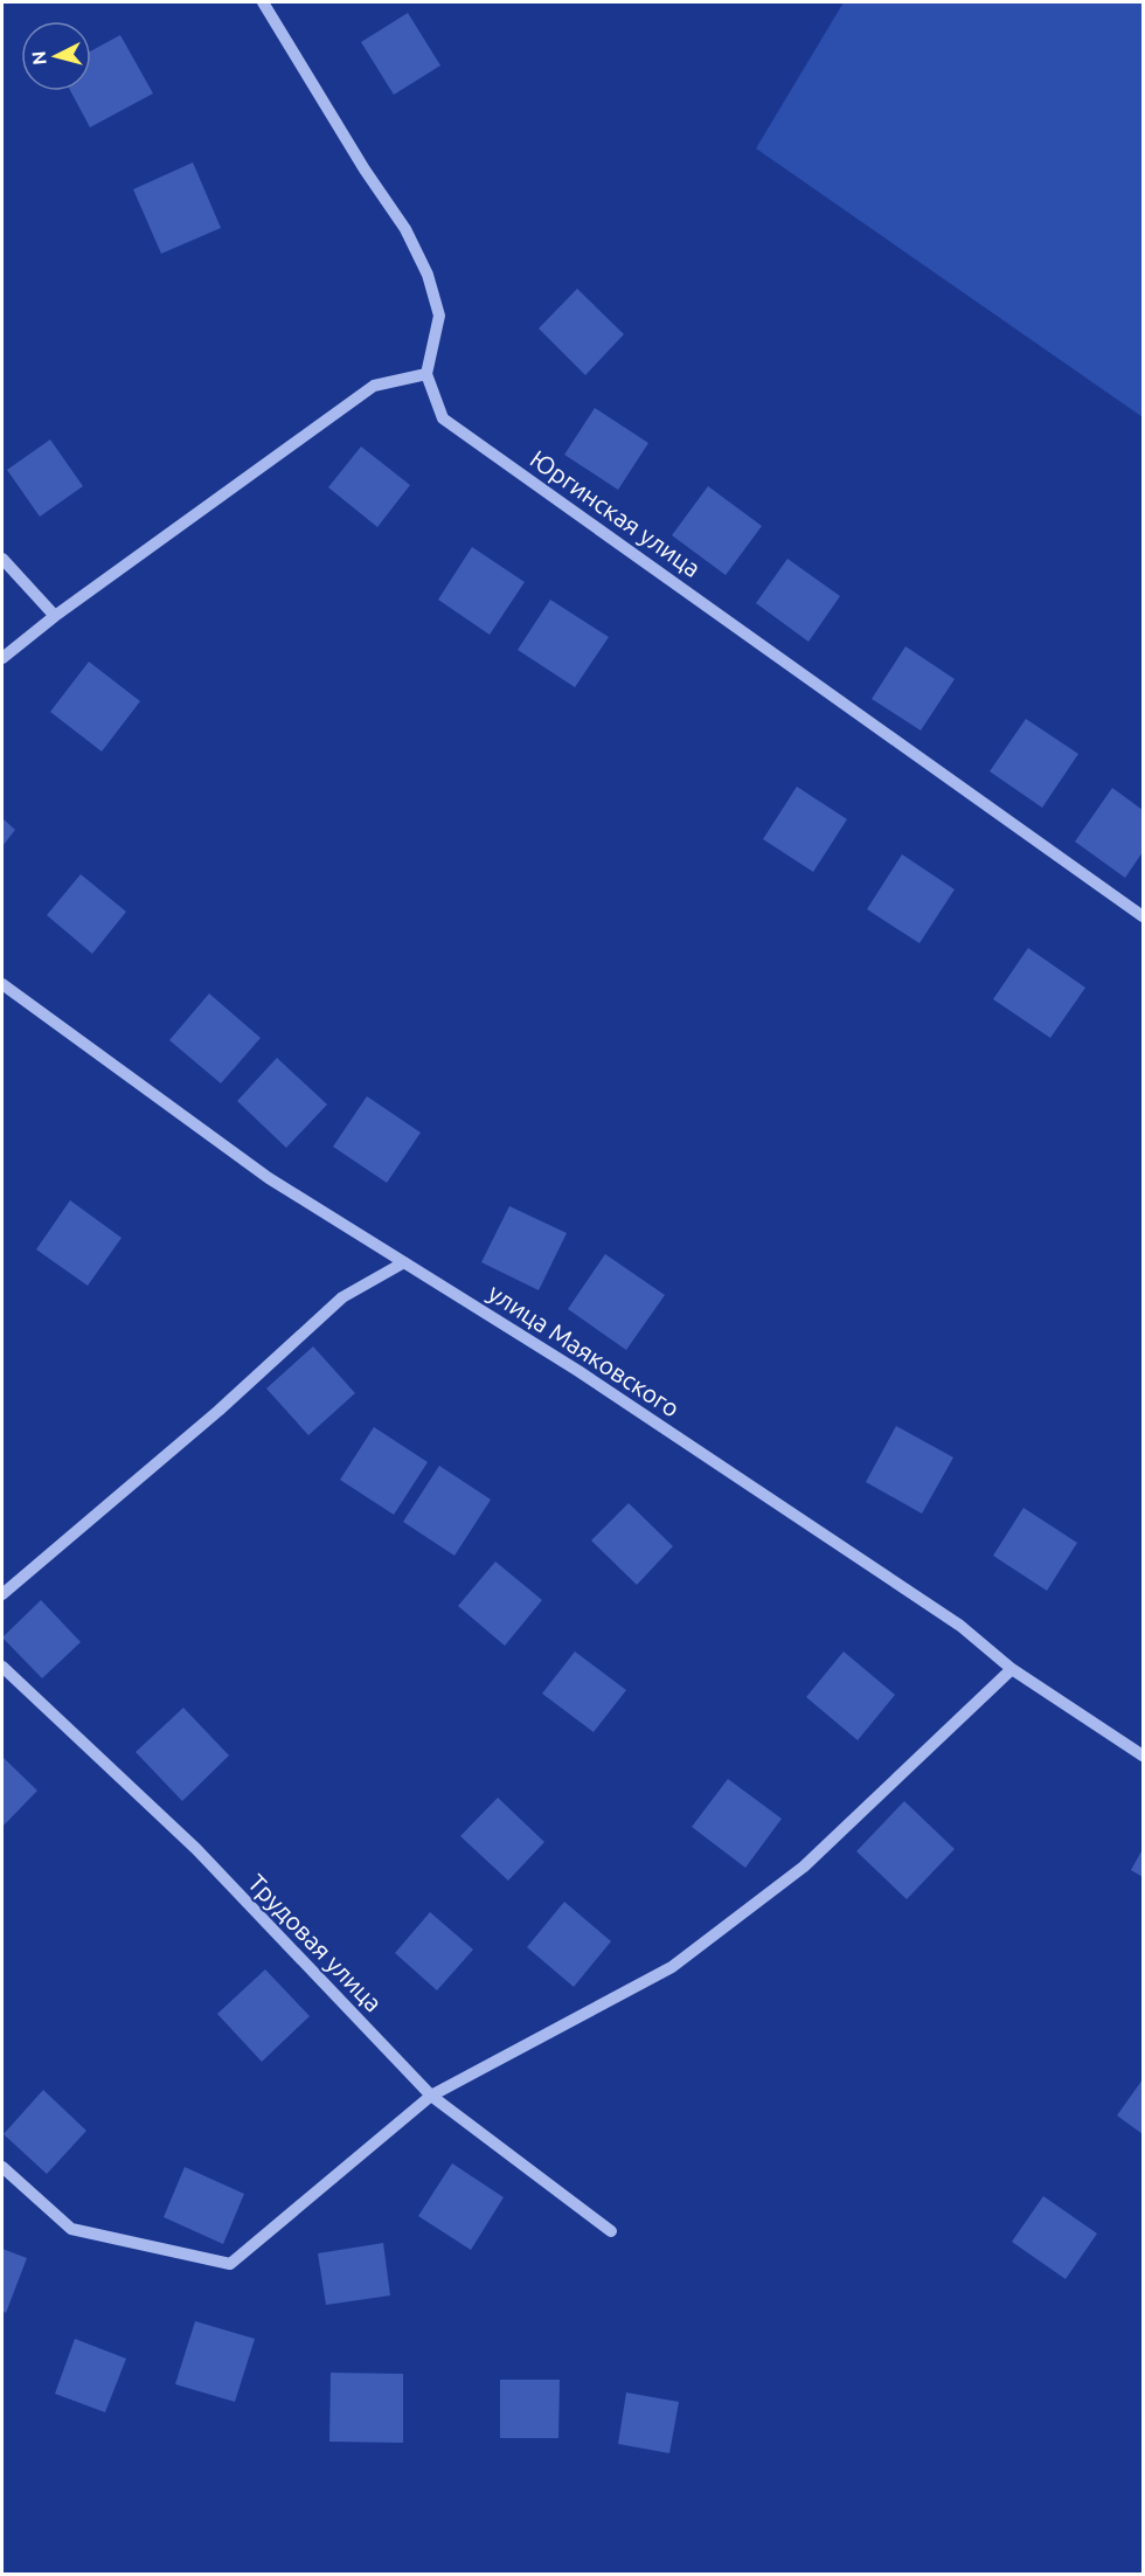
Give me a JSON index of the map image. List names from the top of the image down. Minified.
{"streets":{"street":["Юргинская улица","улица Маяковского","Трудовая улица"]},"north":"left"}
